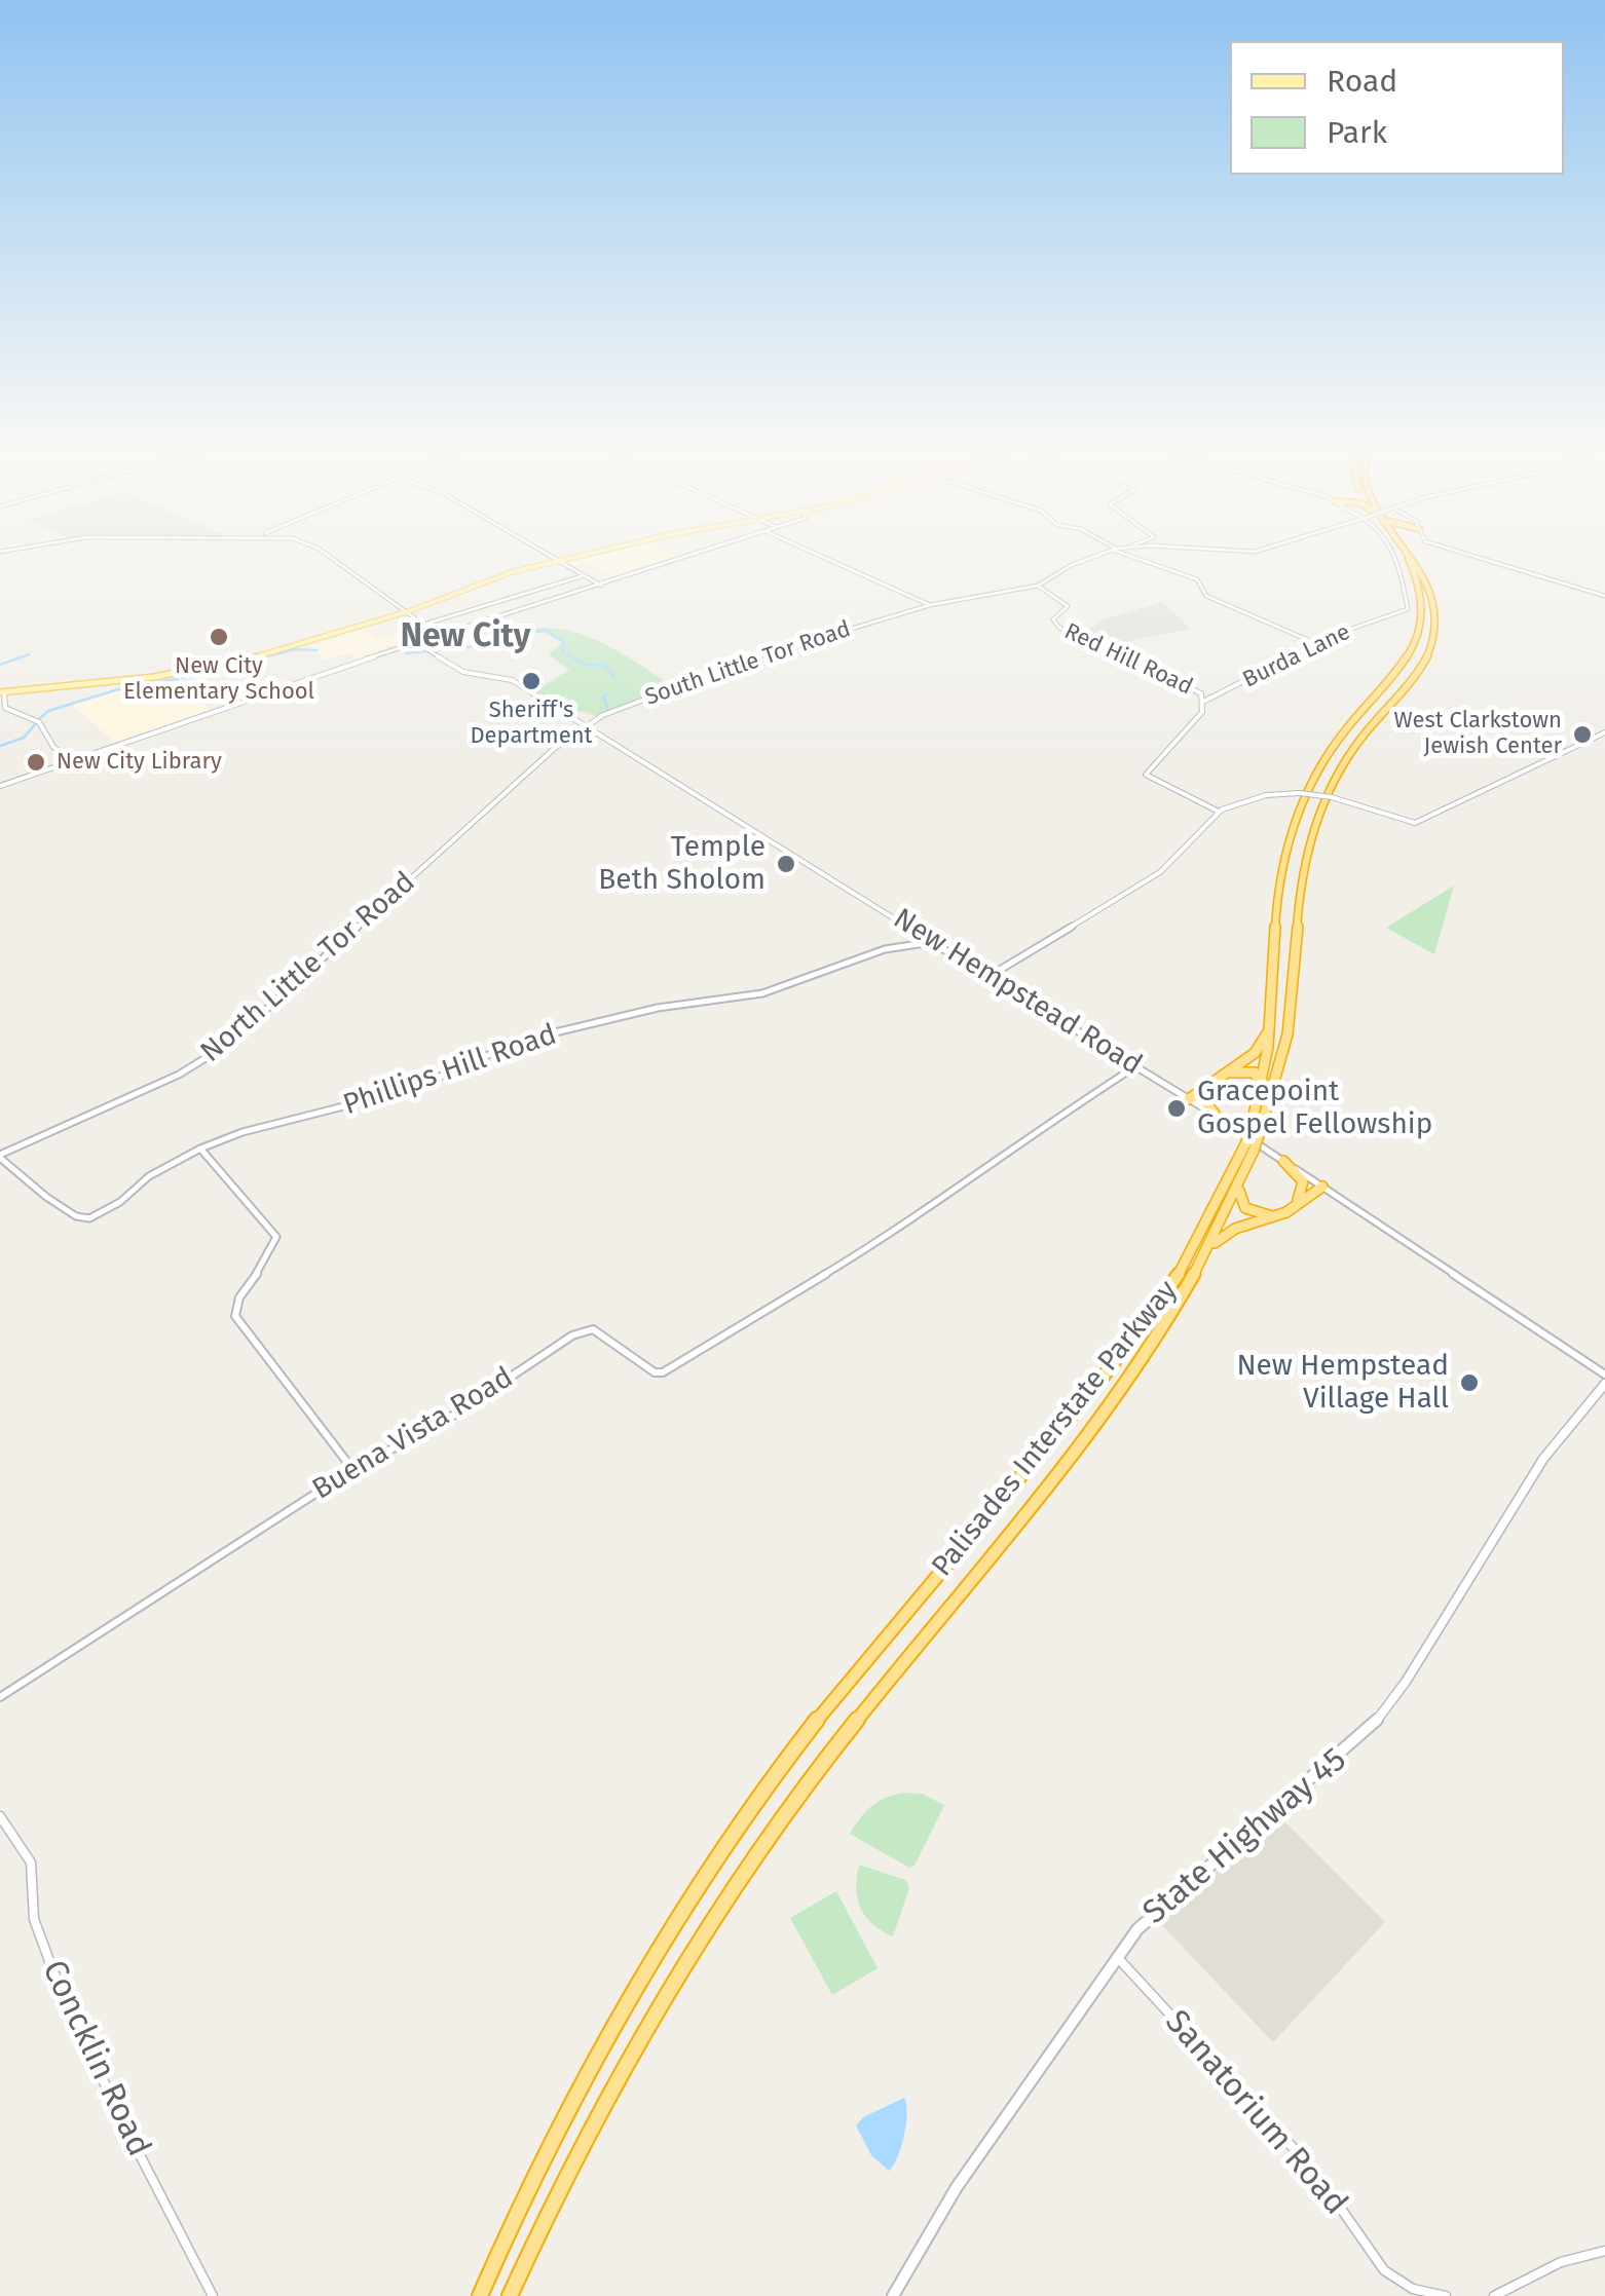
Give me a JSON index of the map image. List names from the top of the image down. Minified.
{"streets":{"highway":["Palisades Interstate Parkway"],"main road":["State Highway 45"],"street":["Burda Lane","Red Hill Road","South Little Tor Road","North Little Tor Road","New Hempstead Road","Phillips Hill Road","Buena Vista Road","Concklin Road","Sanatorium Road"]},"crossings":[["Burda Lane","Red Hill Road"],["Red Hill Road","South Little Tor Road"],["South Little Tor Road","North Little Tor Road"],["South Little Tor Road","New Hempstead Road"],["North Little Tor Road","New Hempstead Road"],["North Little Tor Road","Phillips Hill Road"],["New Hempstead Road","Phillips Hill Road"],["New Hempstead Road","Buena Vista Road"],["State Highway 45","Sanatorium Road"]],"districts":["New City"],"places":["New City Elementary School","Sheriff's Department","West Clarkstown Jewish Center","New City Library","Temple Beth Sholom","Gracepoint Gospel Fellowship","New Hempstead Village Hall"],"legend":["Road","Park"]}
